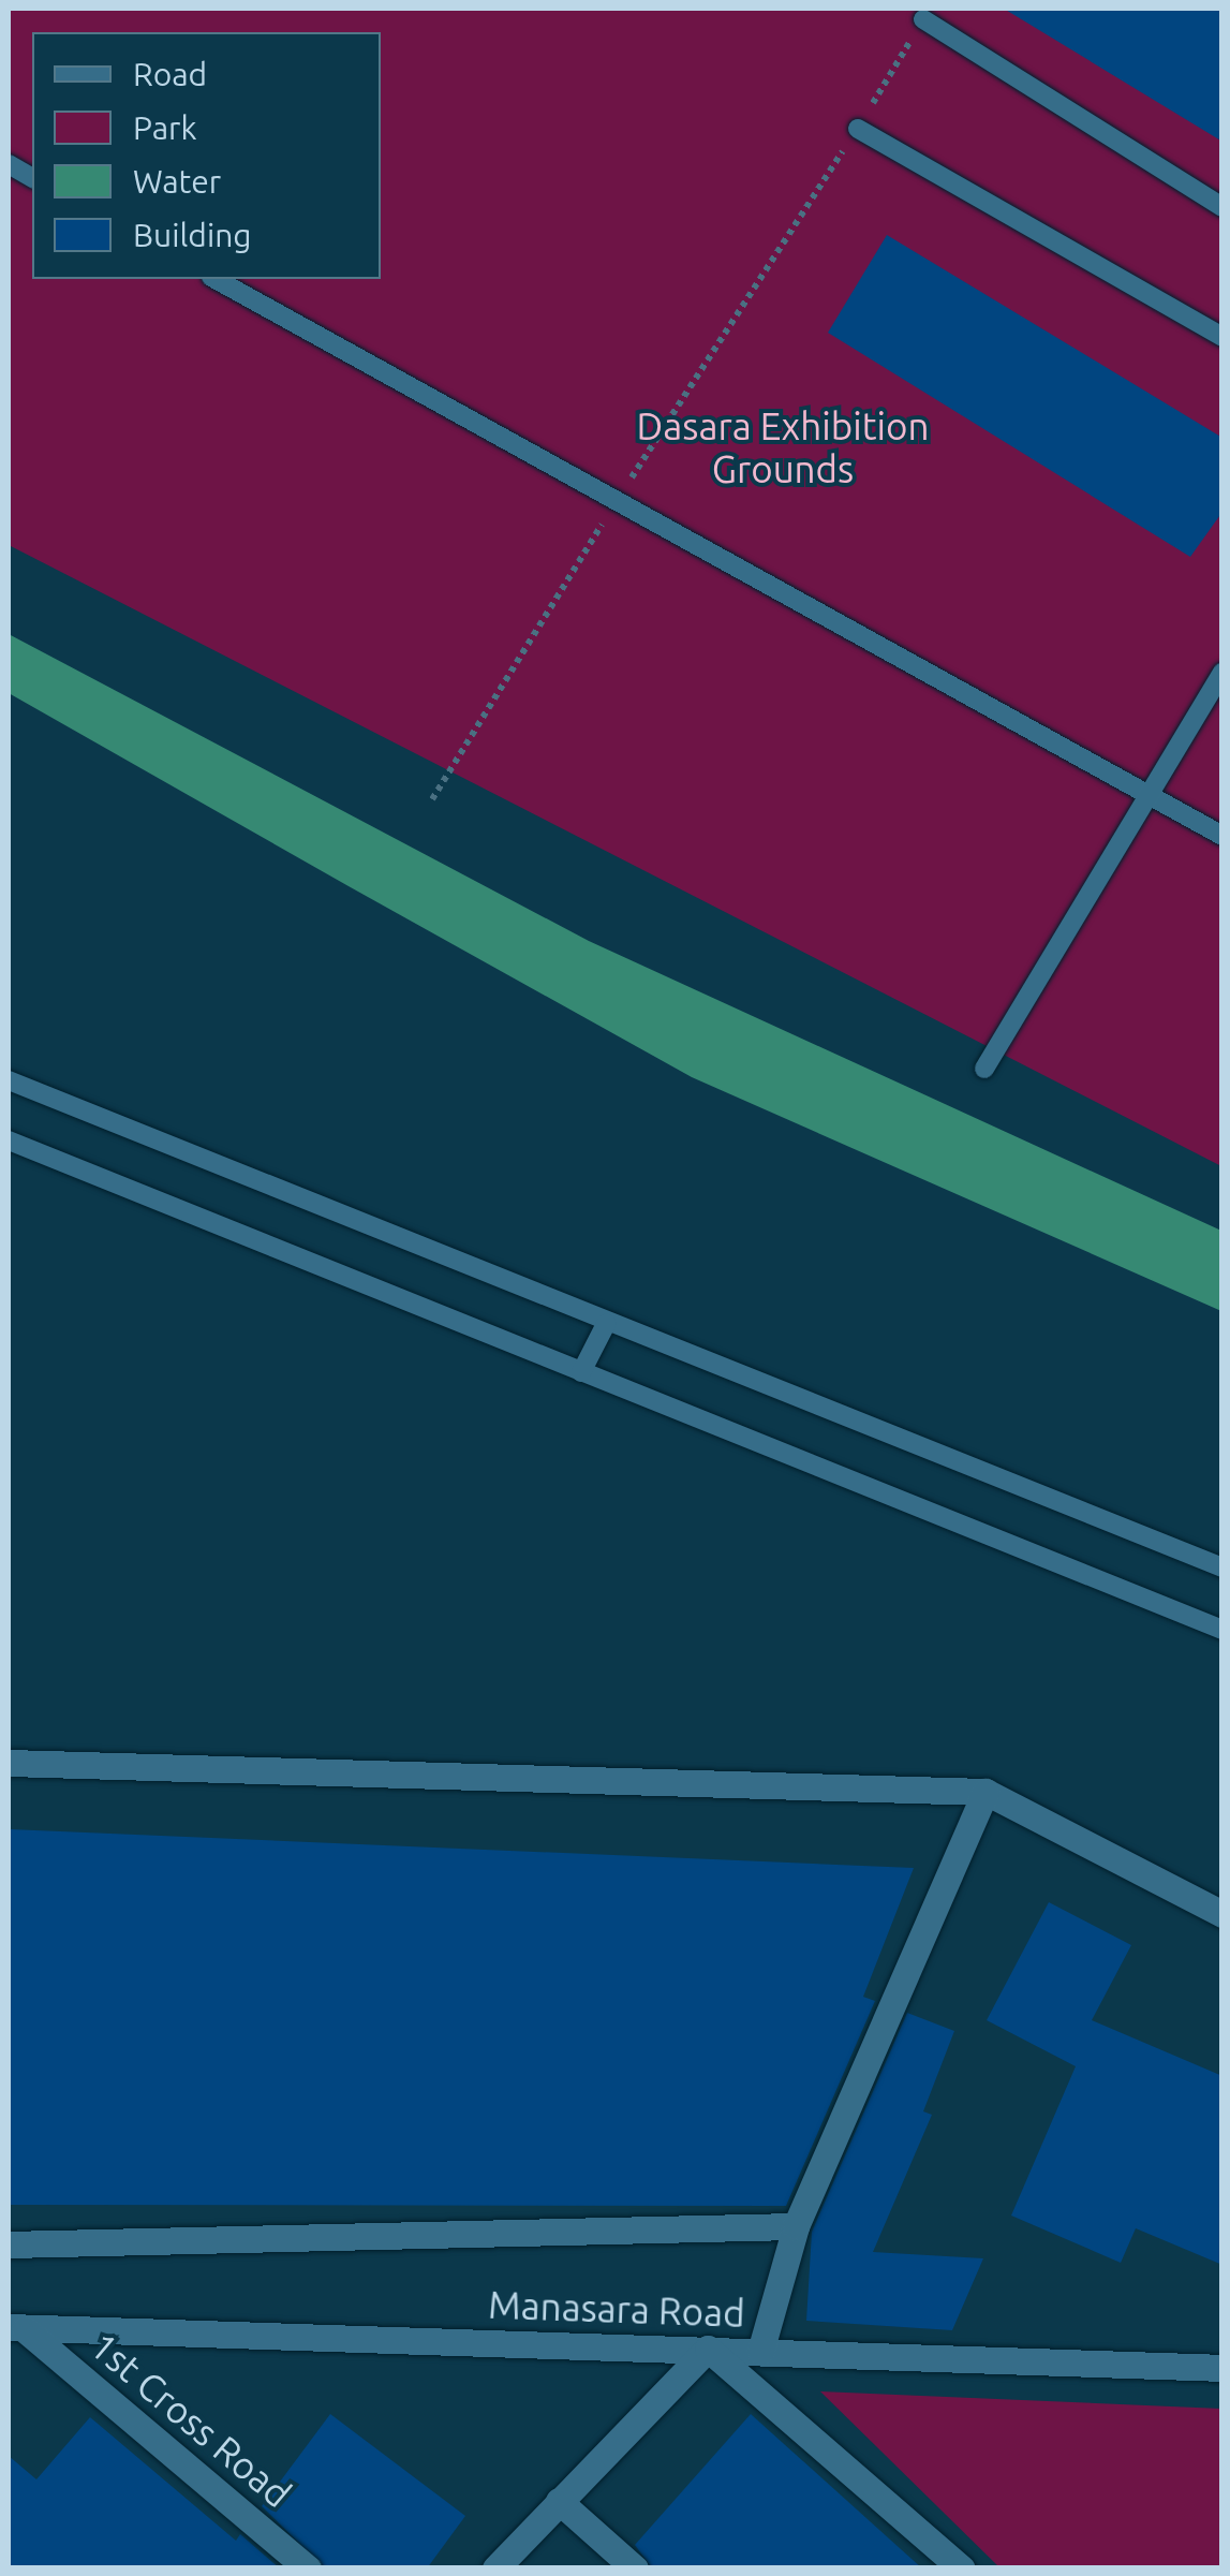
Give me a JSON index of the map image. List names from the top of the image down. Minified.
{"streets":{"street":["Manasara Road","1st Cross Road"]},"crossings":[["Manasara Road","1st Cross Road"]],"parks":["Dasara Exhibition Grounds"],"legend":["Road","Park","Water","Building"]}
